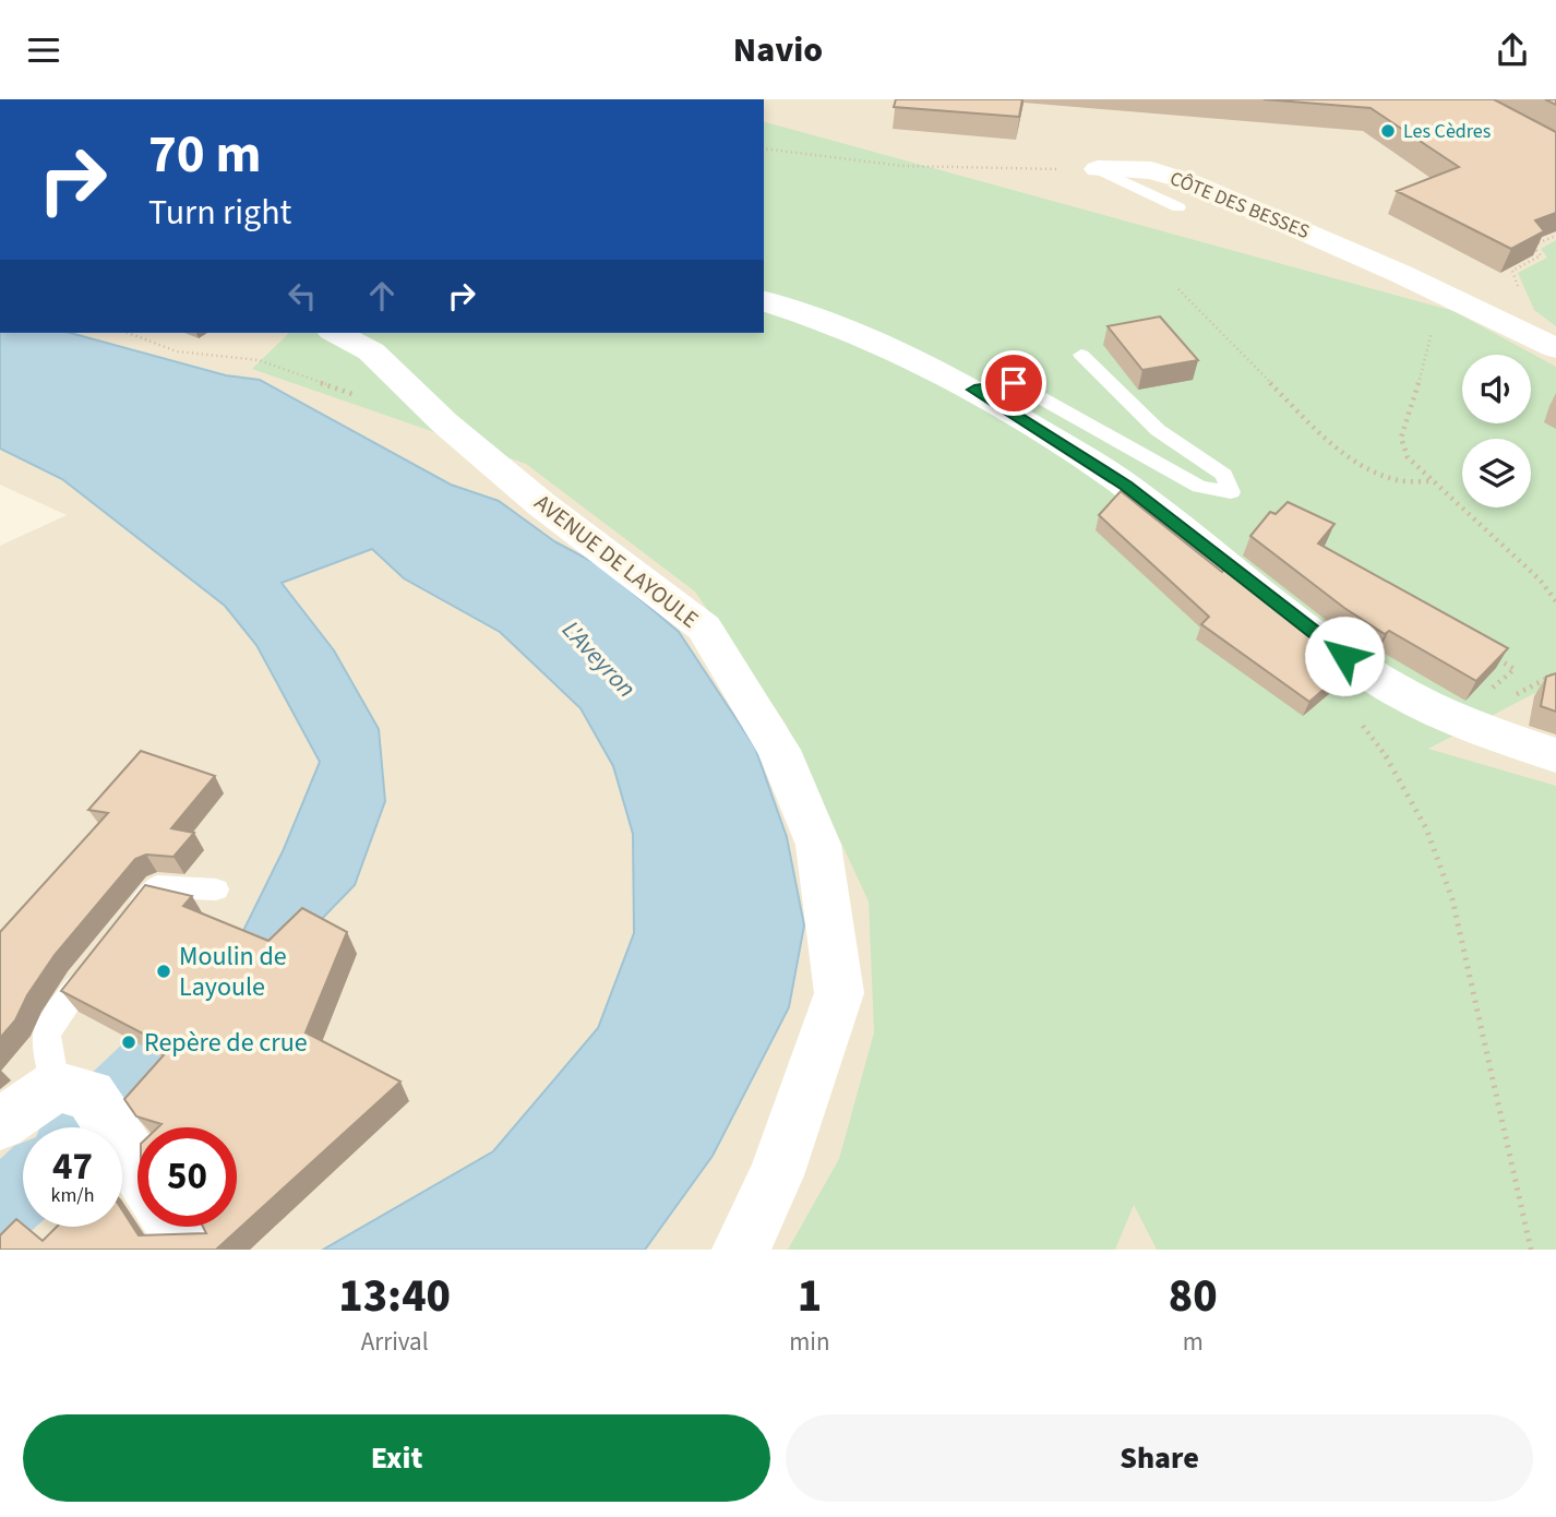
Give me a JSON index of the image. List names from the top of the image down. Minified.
{"streets":{"street":["CÔTE DES BESSES","AVENUE DE LAYOULE"]},"water":["L'Aveyron"],"places":["Les Cèdres","Moulin de Layoule","Repère de crue"],"page":{"header":"Navio","turn":["70 m","Turn right"],"speed":"47 km/h","limit":"50","eta":["13:40","Arrival","1","min","80","m"],"buttons":["Exit","Share"]}}
